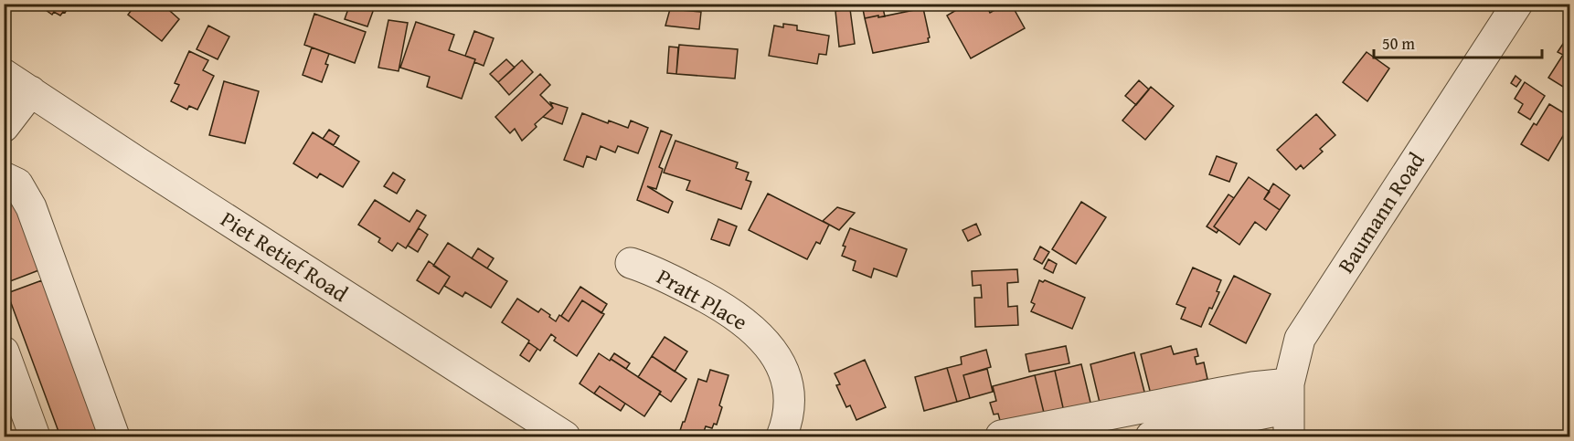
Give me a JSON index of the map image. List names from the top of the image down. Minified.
{"streets":{"street":["Baumann Road","Piet Retief Road","Pratt Place"]},"scale_bar":"50 m"}
